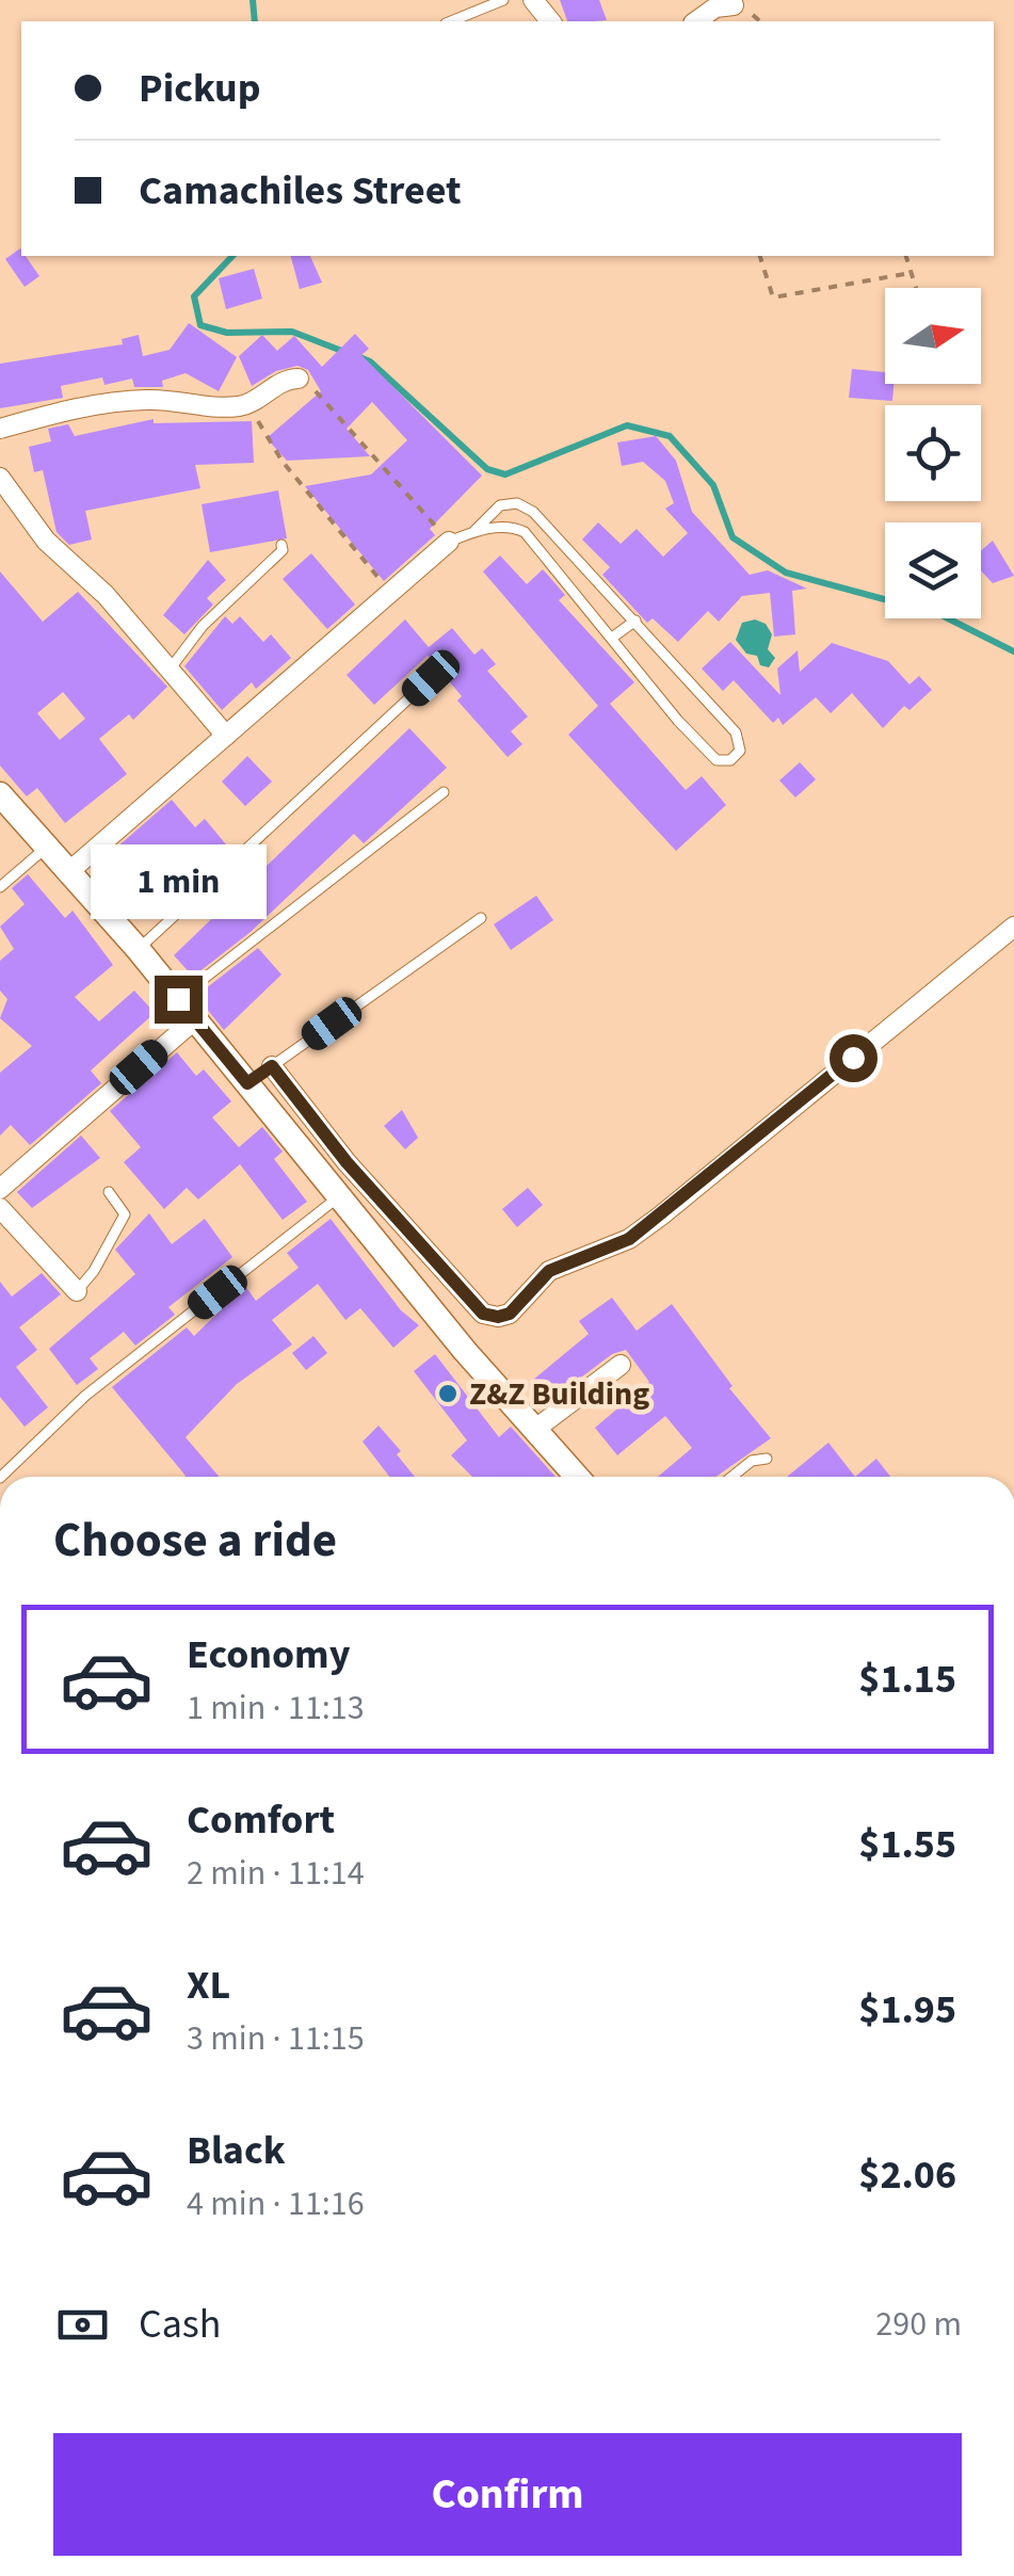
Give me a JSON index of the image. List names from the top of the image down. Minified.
{"places":["Z&Z Building"],"north":"right","page":{"banner":["Pickup","Camachiles Street"],"bubble":"1 min","heading":"Choose a ride","list":[{"name":"Economy","note":"1 min · 11:13","value":"$1.15"},{"name":"Comfort","note":"2 min · 11:14","value":"$1.55"},{"name":"XL","note":"3 min · 11:15","value":"$1.95"},{"name":"Black","note":"4 min · 11:16","value":"$2.06"}],"pay":["Cash","290 m"],"buttons":"Confirm"}}
